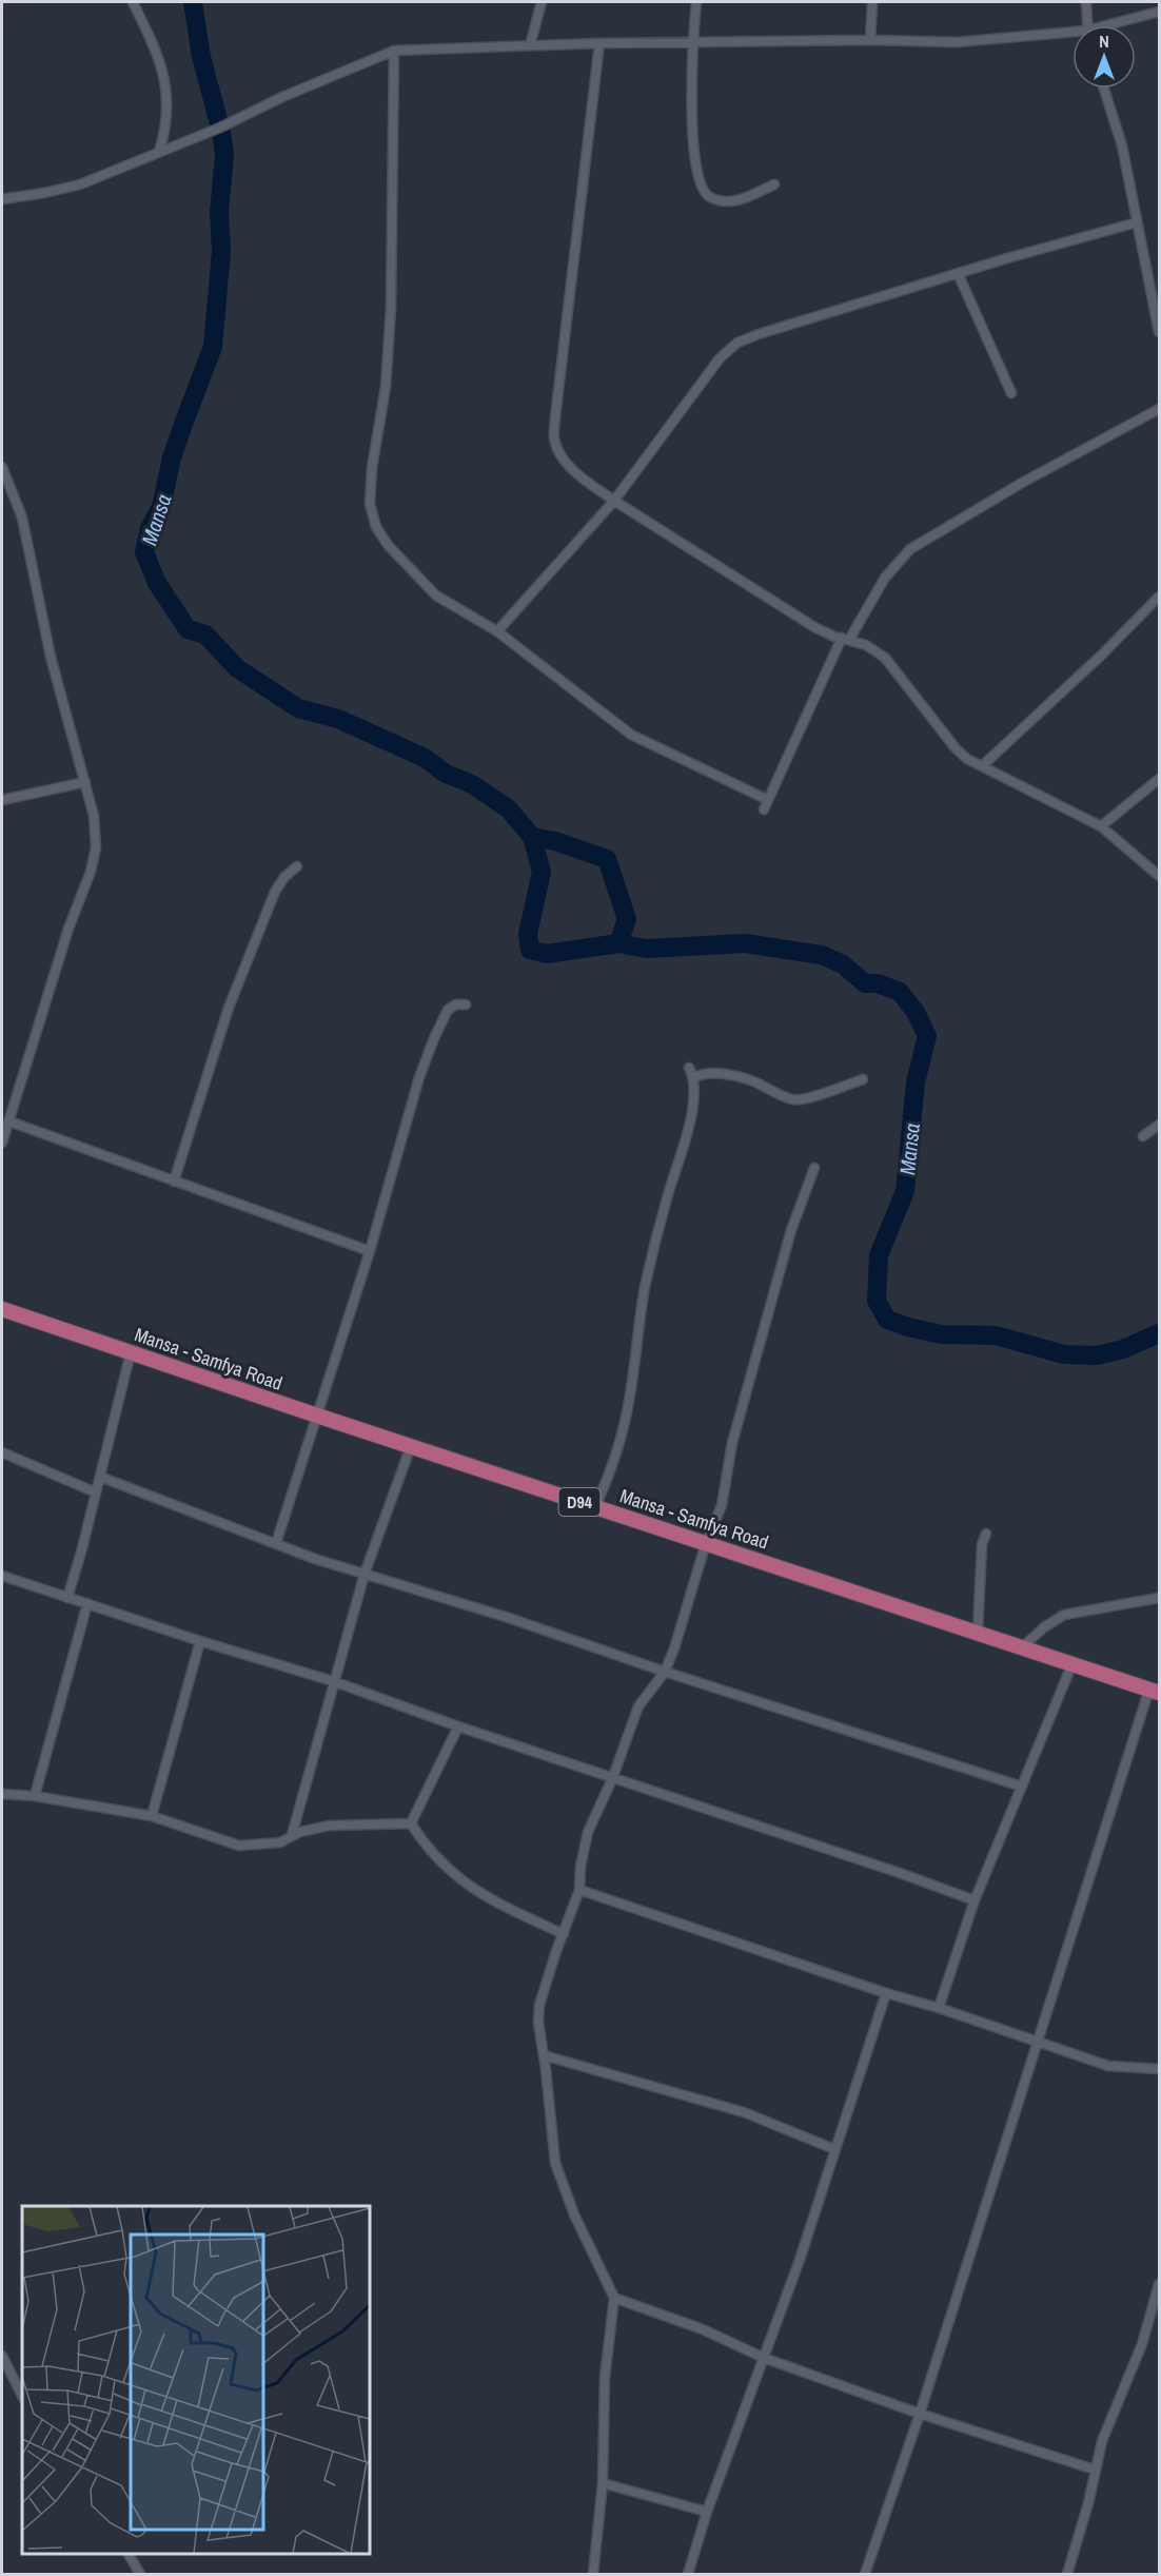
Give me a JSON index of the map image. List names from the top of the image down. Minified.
{"streets":{"main road":["Mansa - Samfya Road","D94"]},"water":["Mansa"],"north":"top"}
